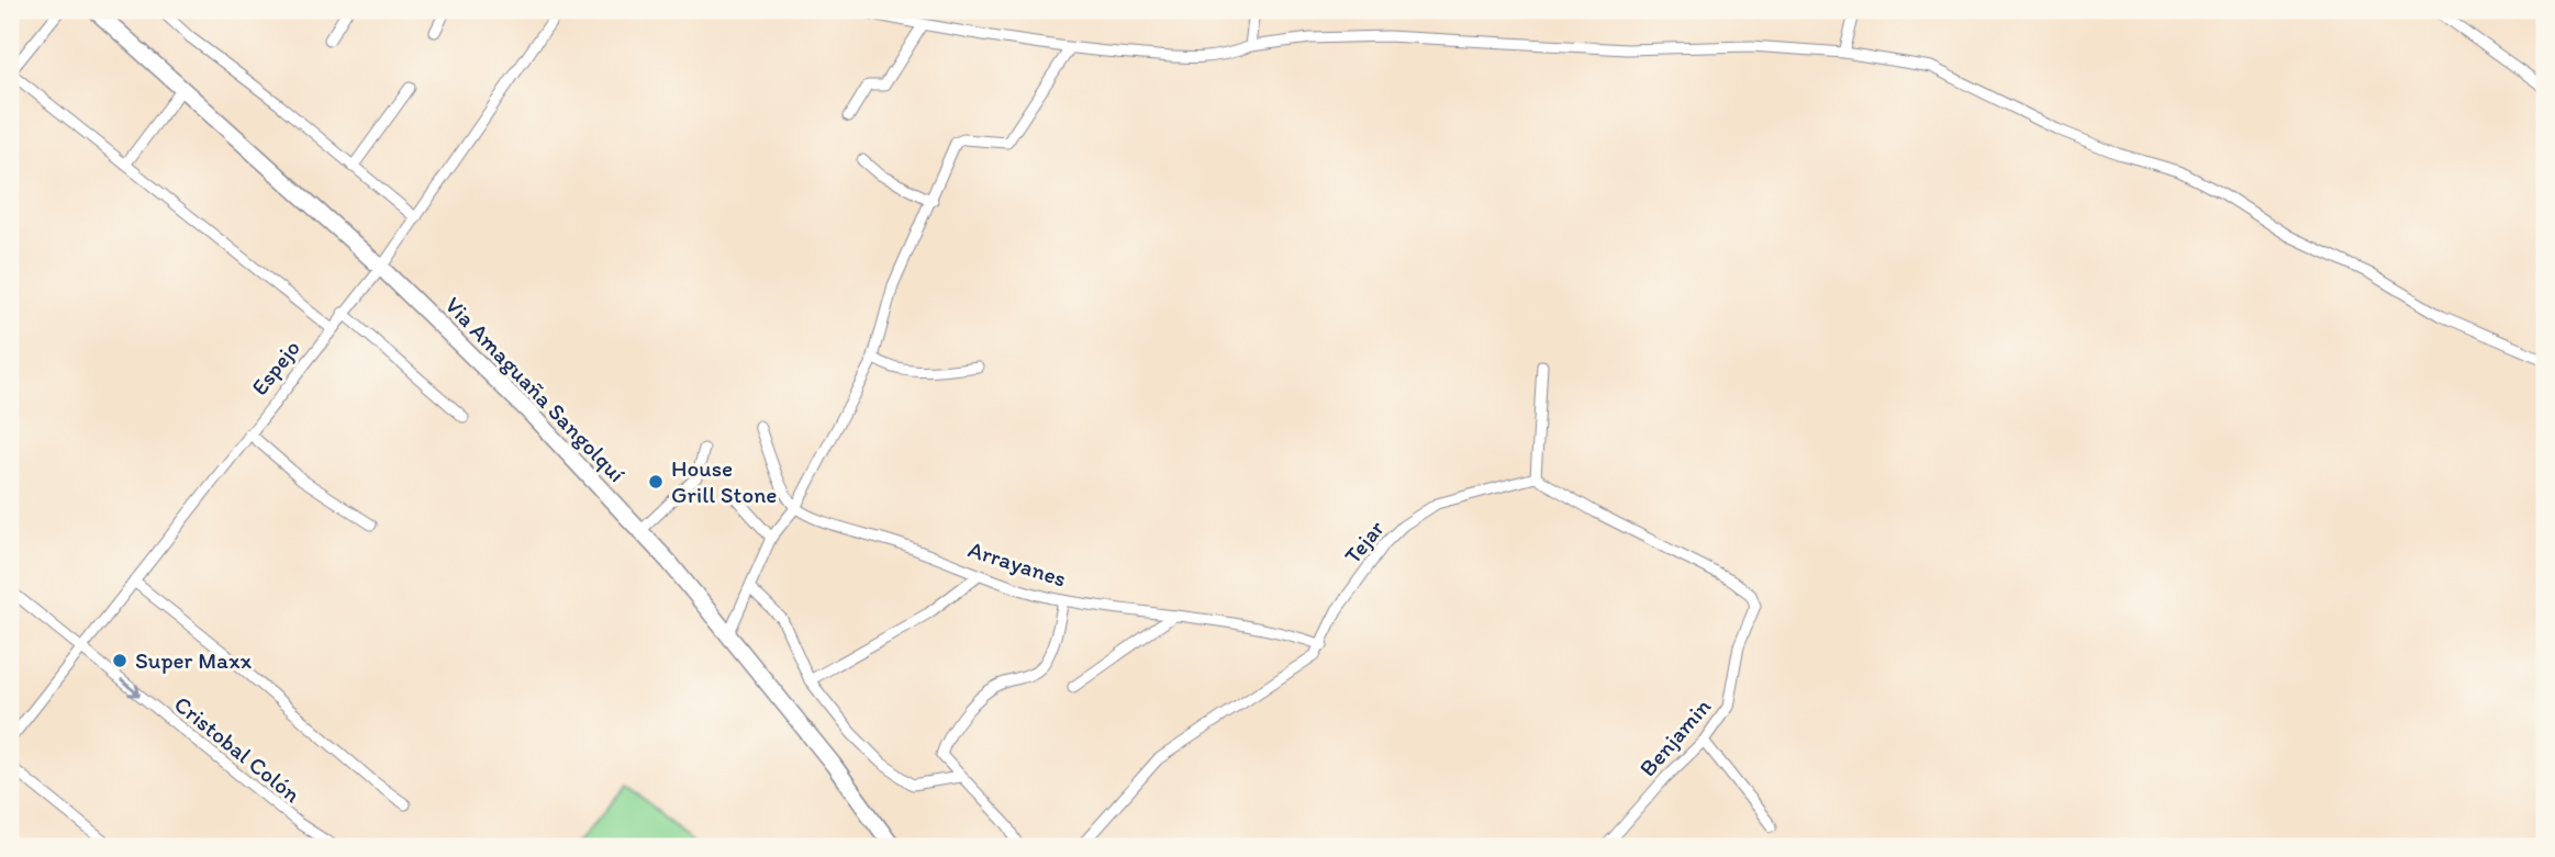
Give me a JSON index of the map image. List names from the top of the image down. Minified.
{"streets":{"highway":["Via Amaguaña Sangolquí"],"street":["Espejo","Tejar","Arrayanes","Benjamin","Cristobal Colón"]},"crossings":[["Espejo","Via Amaguaña Sangolquí"],["Espejo","Cristobal Colón"],["Tejar","Arrayanes"],["Tejar","Benjamin"]],"places":["House Grill Stone","Super Maxx"]}
